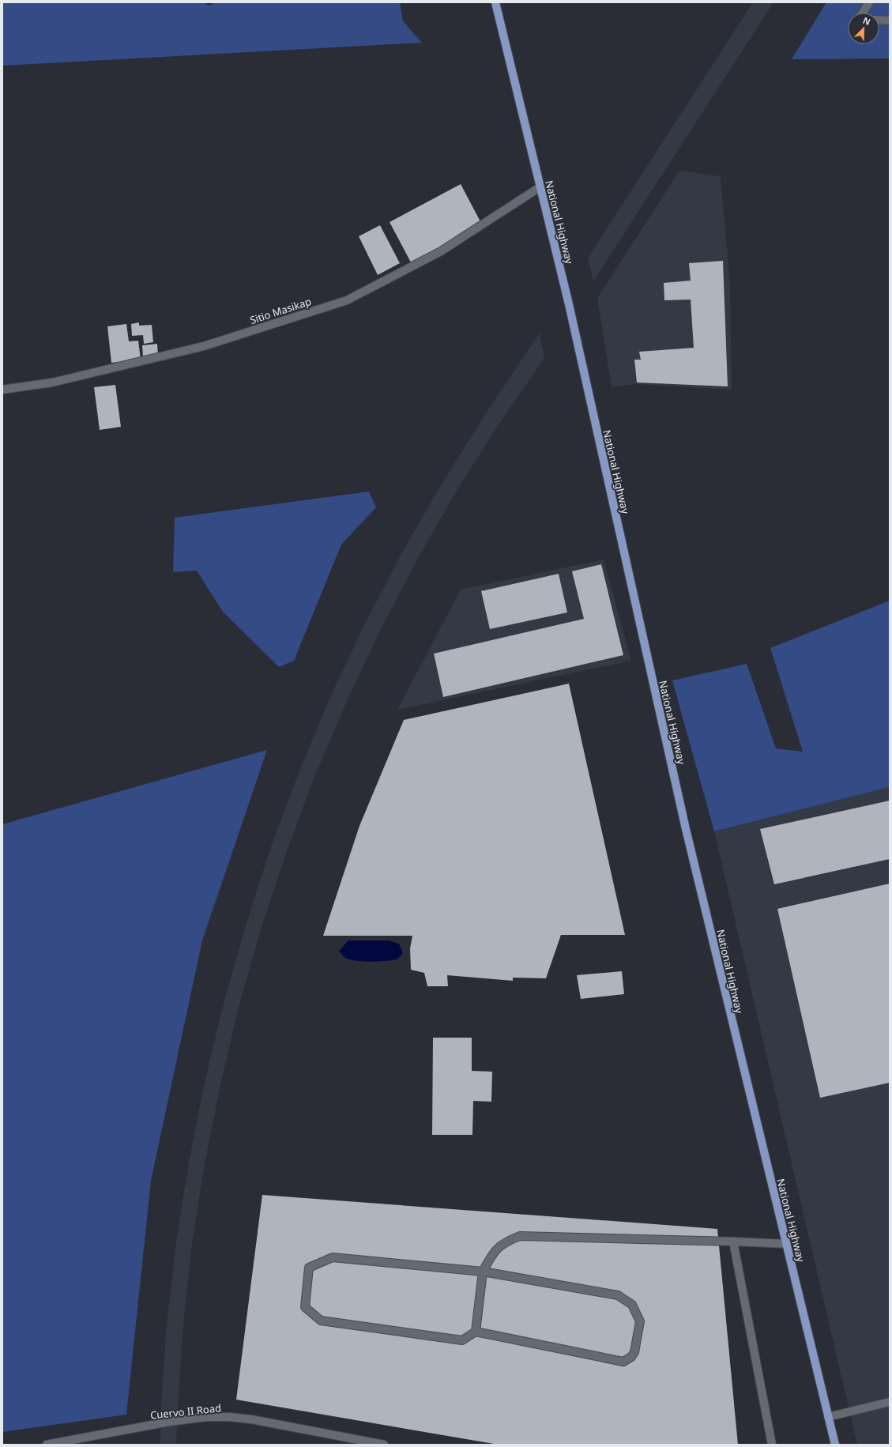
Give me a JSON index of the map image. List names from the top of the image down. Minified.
{"streets":{"main road":["National Highway"],"street":["Sitio Masikap","Cuervo II Road"]},"crossings":[["National Highway","Sitio Masikap"]],"north":"top right"}
